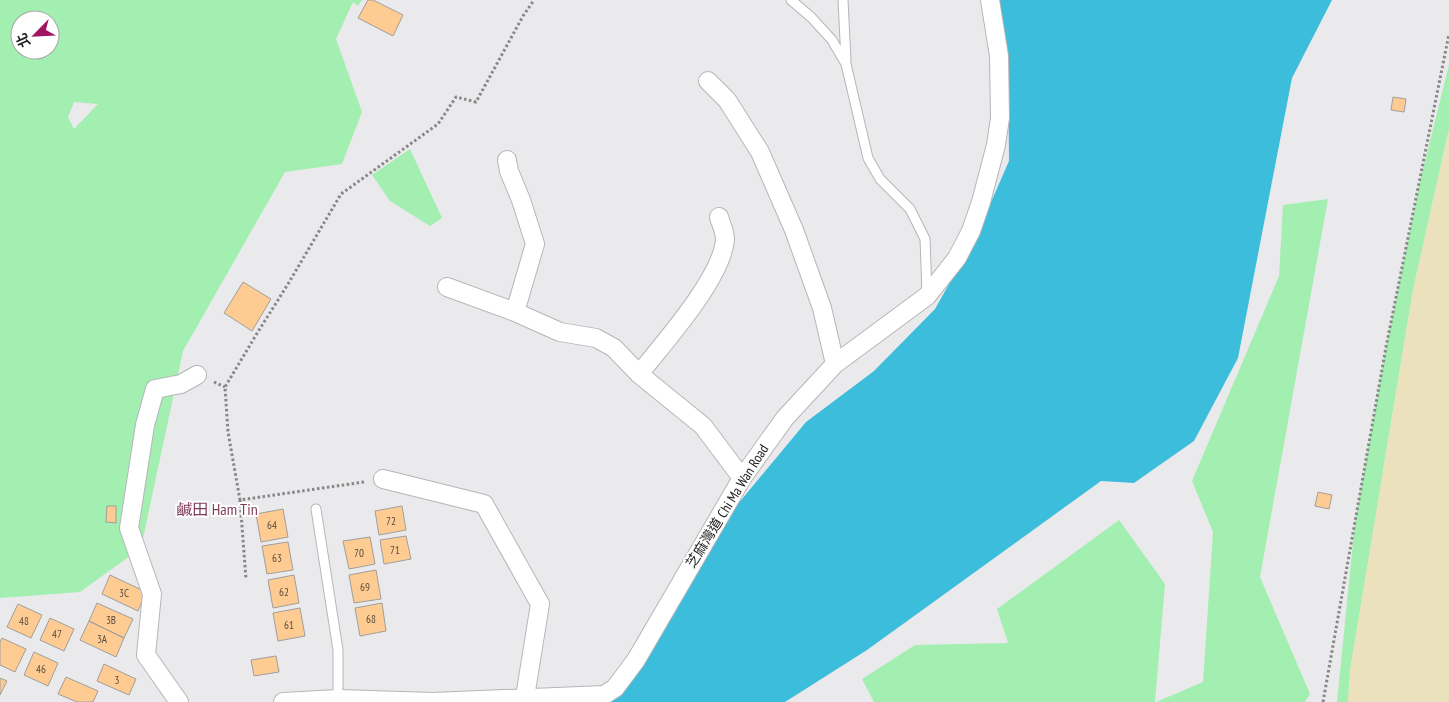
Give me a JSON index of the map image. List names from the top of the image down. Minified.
{"streets":{"street":["芝麻灣道 Chi Ma Wan Road"]},"districts":["鹹田 Ham Tin"],"house_numbers":["72","64","71","70","63","69","62","3C","68","3B","48","61","47","3A","46","3"],"north":"bottom left"}
